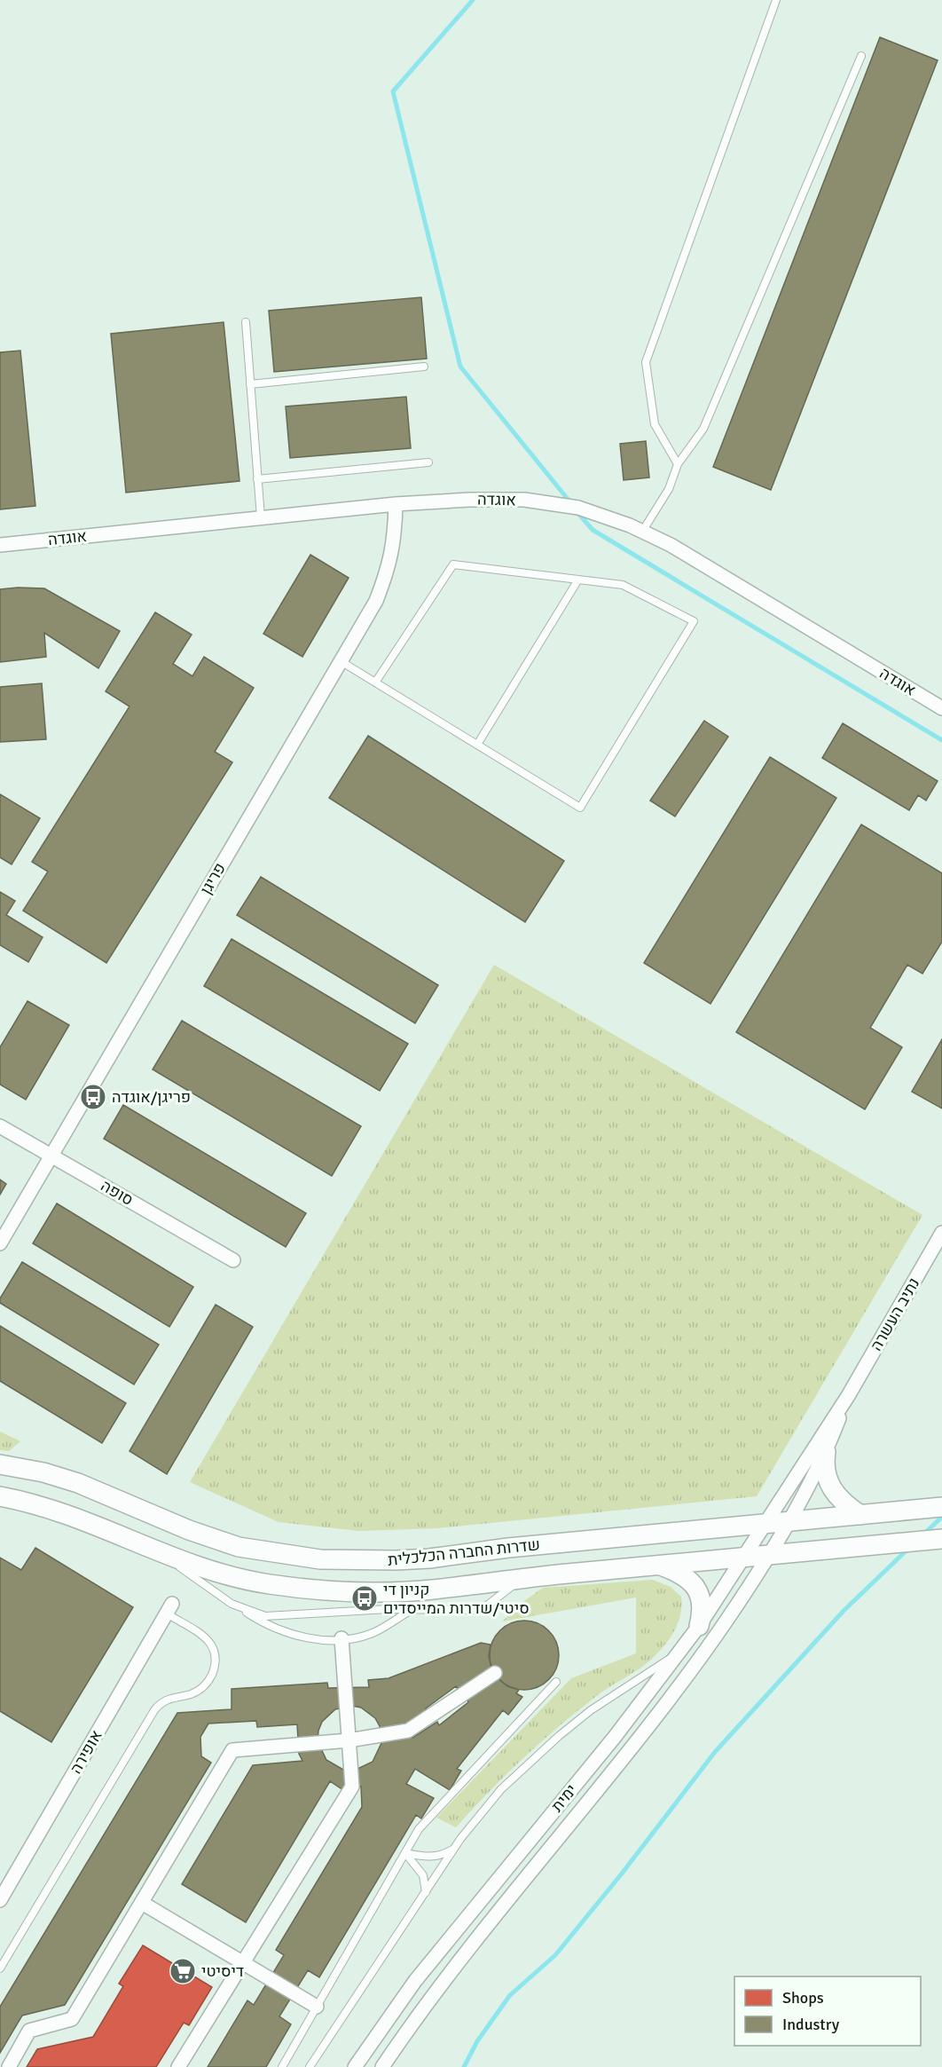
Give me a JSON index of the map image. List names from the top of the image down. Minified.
{"streets":{"main road":["שדרות החברה הכלכלית"],"street":["אוגדה","פריגן","סופה","נתיב העשרה","אופירה","ימית"]},"crossings":[["אוגדה","פריגן"],["פריגן","סופה"],["נתיב העשרה","שדרות החברה הכלכלית"],["נתיב העשרה","ימית"],["שדרות החברה הכלכלית","ימית"]],"places":{"bus stop":["פריגן/אוגדה","קניון די סיטי/שדרות המייסדים"],"supermarket":["דיסיטי"]},"legend":["Shops","Industry"]}
